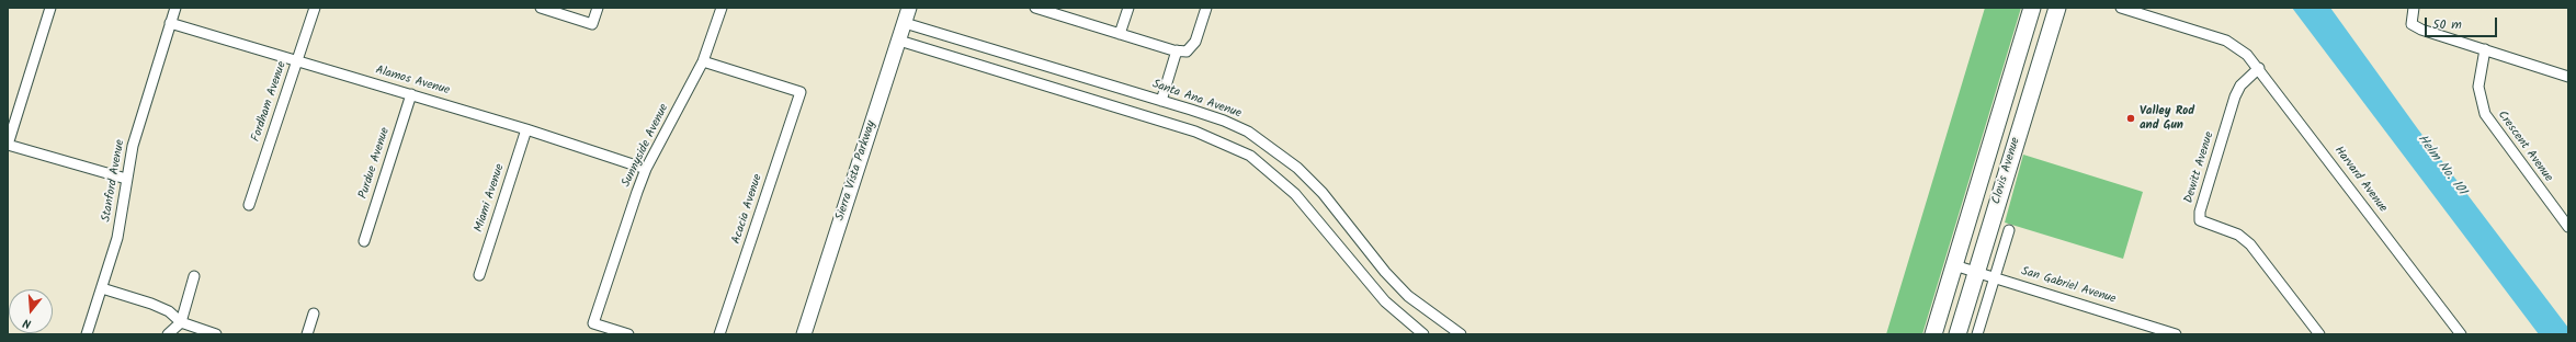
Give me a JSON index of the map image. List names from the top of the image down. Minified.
{"streets":{"main road":["Sierra Vista Parkway","Clovis Avenue"],"street":["Alamos Avenue","Santa Ana Avenue","Fordham Avenue","Sunnyside Avenue","Crescent Avenue","Purdue Avenue","Dewitt Avenue","Harvard Avenue","Stanford Avenue","Miami Avenue","Acacia Avenue","San Gabriel Avenue"]},"crossings":[["Alamos Avenue","Fordham Avenue"],["Alamos Avenue","Sunnyside Avenue"],["Alamos Avenue","Purdue Avenue"],["Alamos Avenue","Stanford Avenue"],["Alamos Avenue","Miami Avenue"],["Santa Ana Avenue","Sierra Vista Parkway"],["Sunnyside Avenue","Acacia Avenue"],["Dewitt Avenue","Harvard Avenue"],["Clovis Avenue","San Gabriel Avenue"]],"water":["Helm No. 101"],"places":["Valley Rod and Gun"],"scale_bar":"50 m","north":"bottom"}
